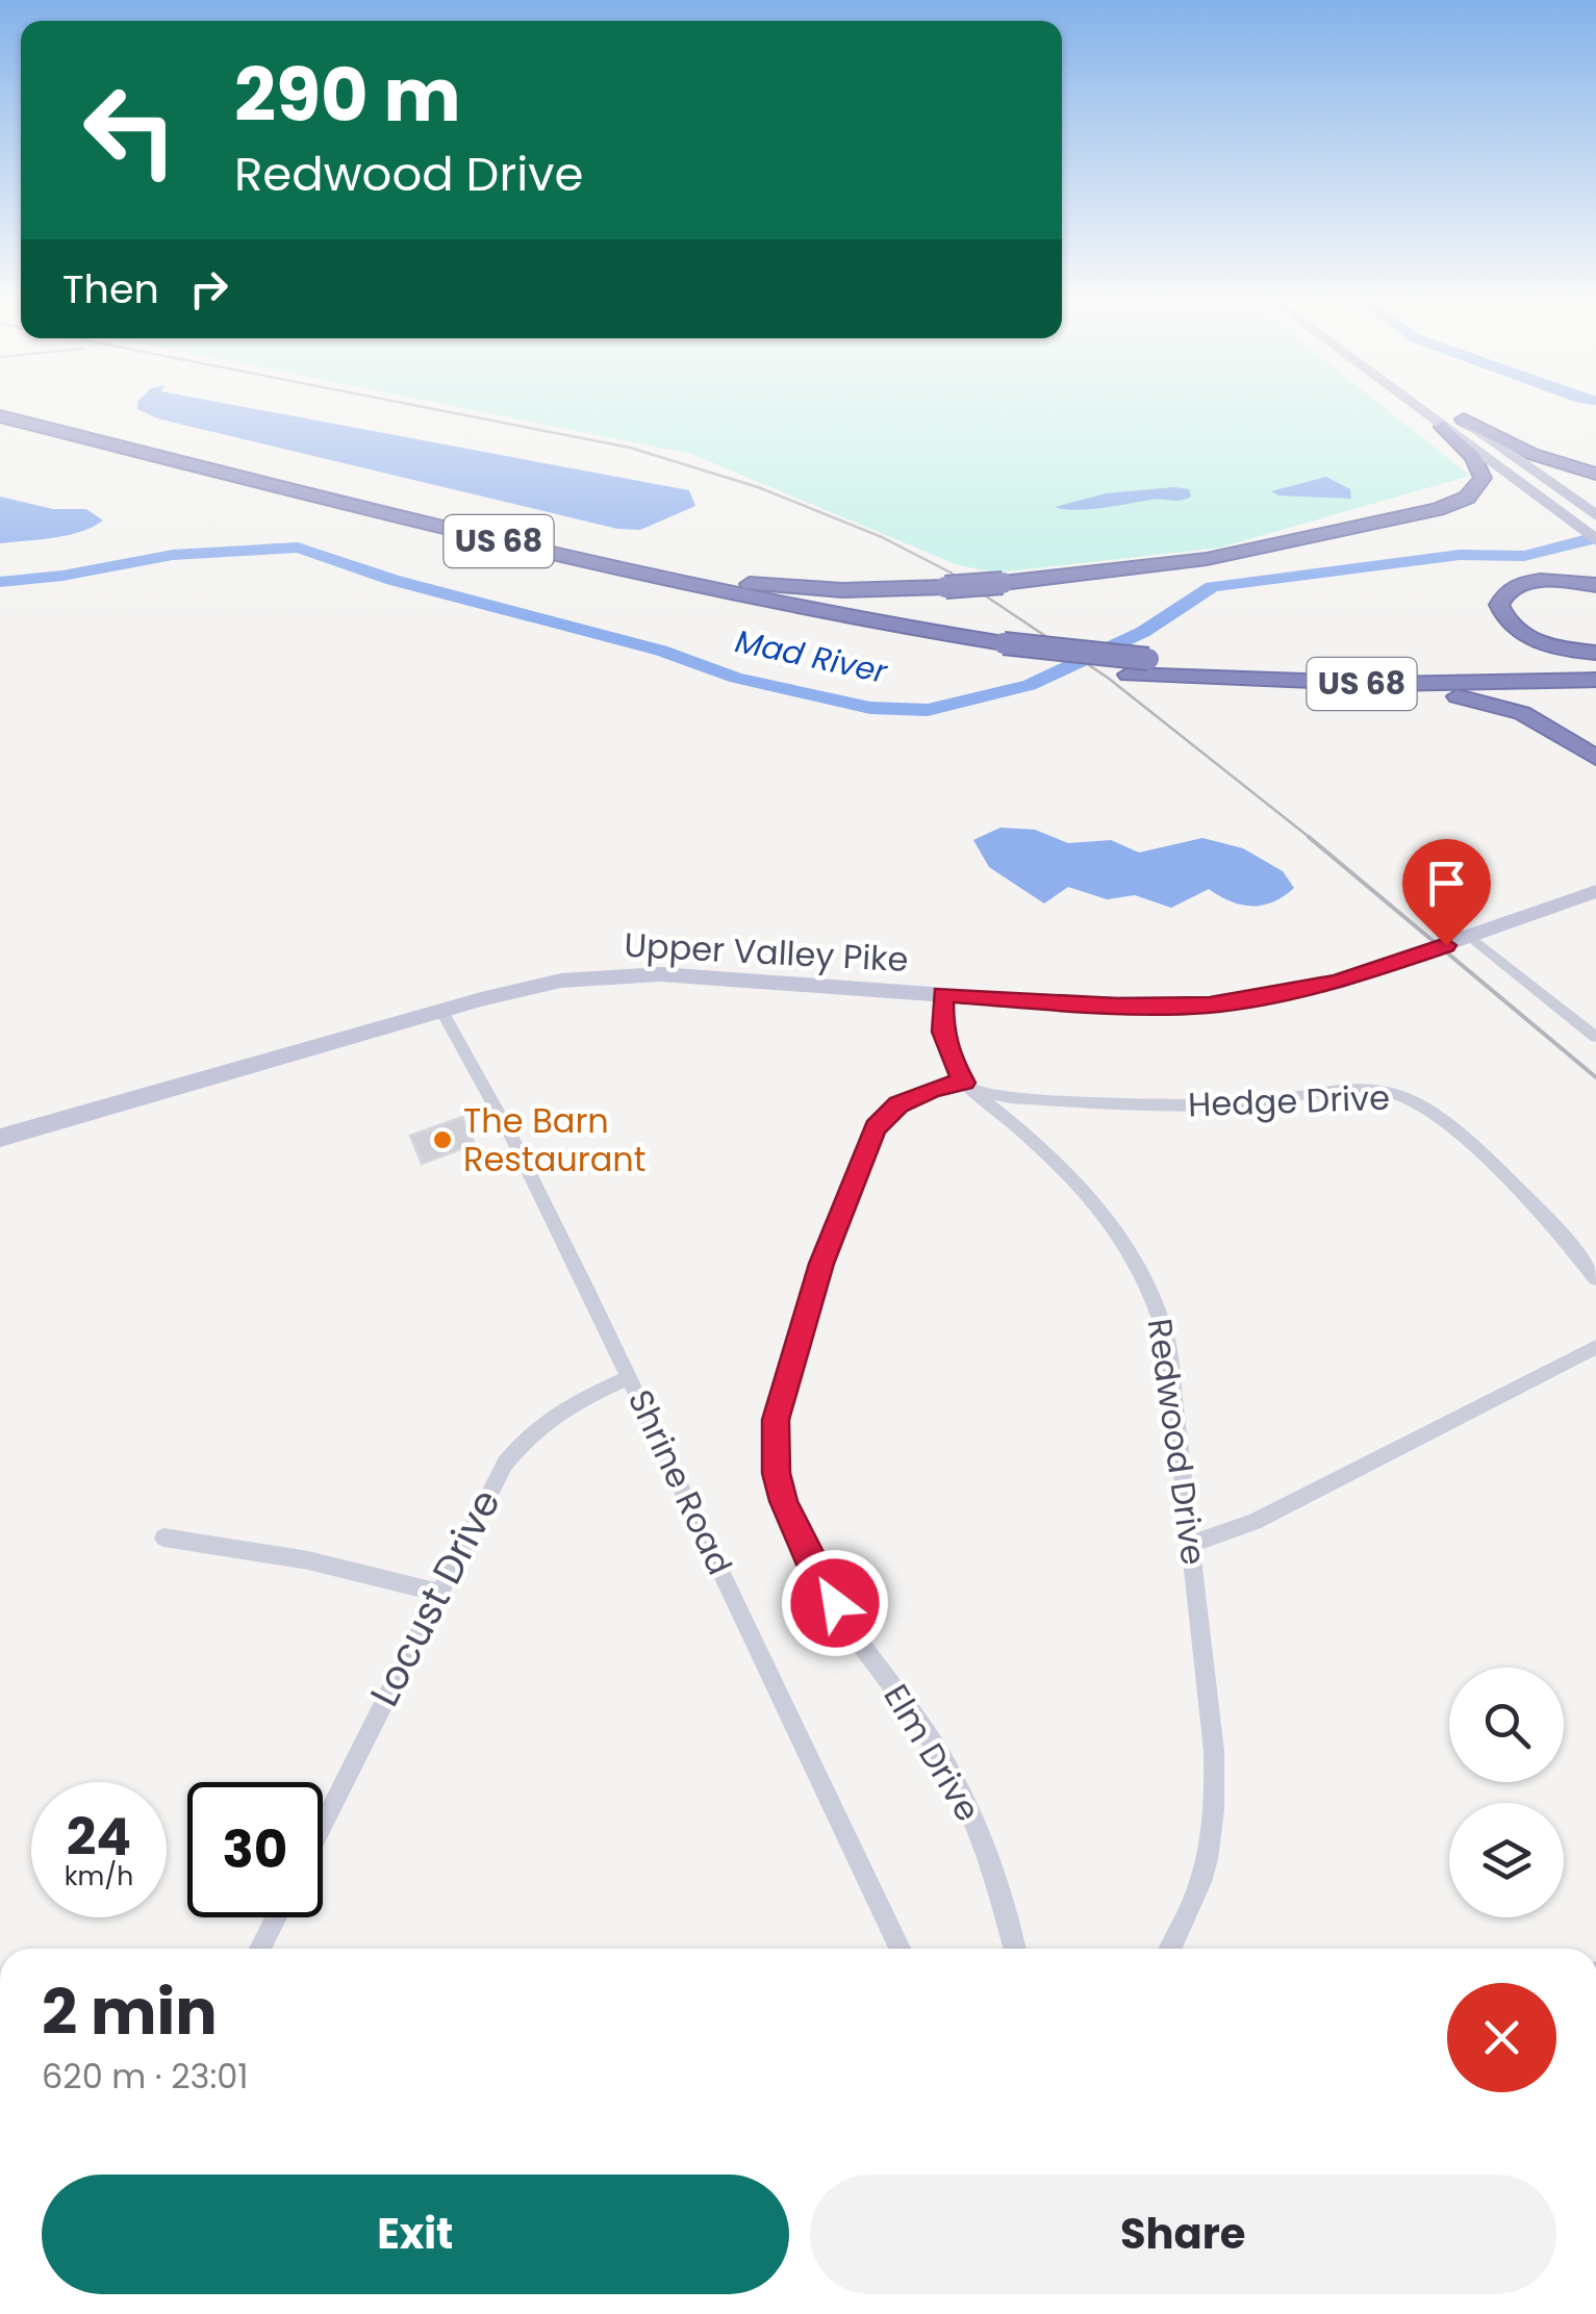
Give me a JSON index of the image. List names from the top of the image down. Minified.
{"streets":{"highway":["US 68"],"street":["Upper Valley Pike","Hedge Drive","Redwood Drive","Shrine Road","Locust Drive","Elm Drive"]},"crossings":[["Upper Valley Pike","Redwood Drive"],["Upper Valley Pike","Shrine Road"],["Hedge Drive","Redwood Drive"],["Hedge Drive","Elm Drive"],["Redwood Drive","Elm Drive"],["Shrine Road","Locust Drive"]],"water":["Mad River"],"places":["The Barn Restaurant"],"page":{"turn":["290 m","Redwood Drive"],"then":"Then","speed":"24 km/h","limit":"30","heading":["2 min","620 m · 23:01"],"buttons":["Exit","Share"]}}
